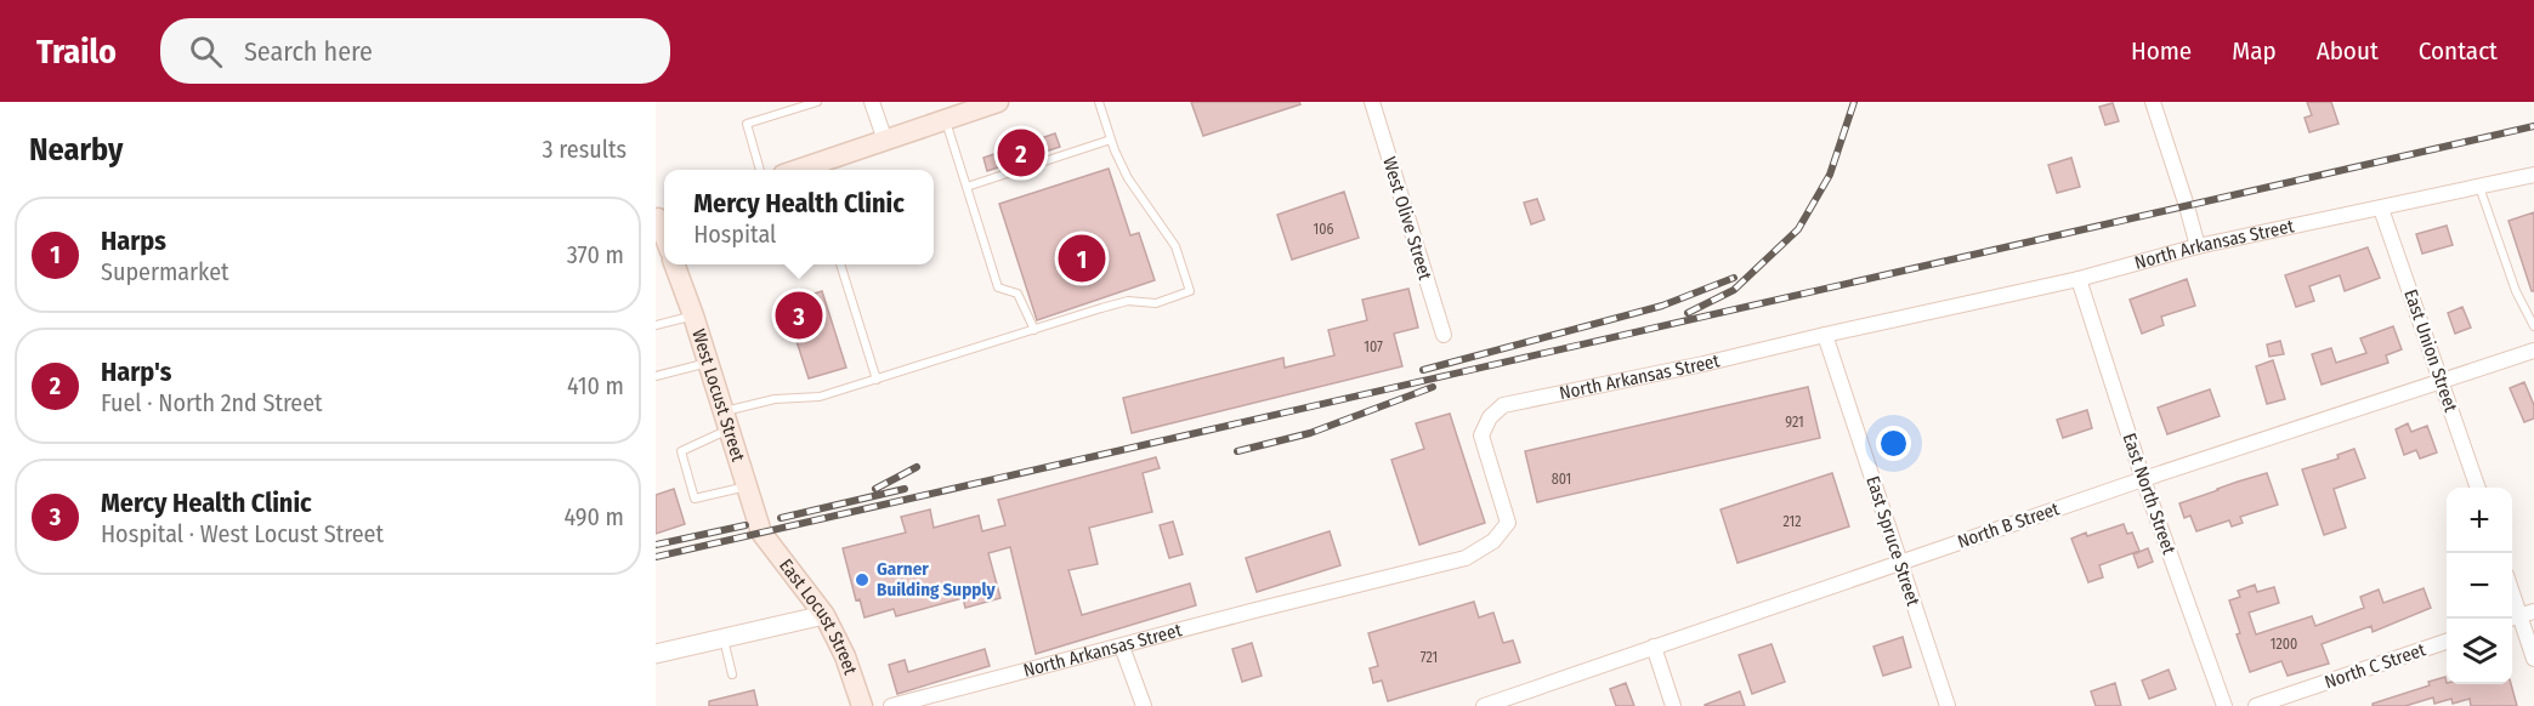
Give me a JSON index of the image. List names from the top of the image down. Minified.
{"streets":{"main road":["West Locust Street","East Locust Street"],"street":["West Olive Street","North Arkansas Street","East Union Street","East North Street","North B Street","East Spruce Street","North C Street"]},"crossings":[["North Arkansas Street","East Union Street"],["North Arkansas Street","East North Street"],["North Arkansas Street","East Spruce Street"],["East Union Street","North B Street"],["West Locust Street","East Locust Street"],["East North Street","North B Street"],["North B Street","East Spruce Street"]],"places":["Garner Building Supply"],"house_numbers":["106","107","921","801","212","1200","721"],"page":{"header":"Trailo","search":"Search here","nav":["Home","Map","About","Contact"],"heading":["Nearby","3 results"],"pins":["2","1","3"],"popup":["Mercy Health Clinic","Hospital"],"list":[{"mark":"1","name":"Harps","note":"Supermarket","value":"370 m"},{"mark":"2","name":"Harp's","note":"Fuel · North 2nd Street","value":"410 m"},{"mark":"3","name":"Mercy Health Clinic","note":"Hospital · West Locust Street","value":"490 m"}],"map_buttons":["+","−"]}}
